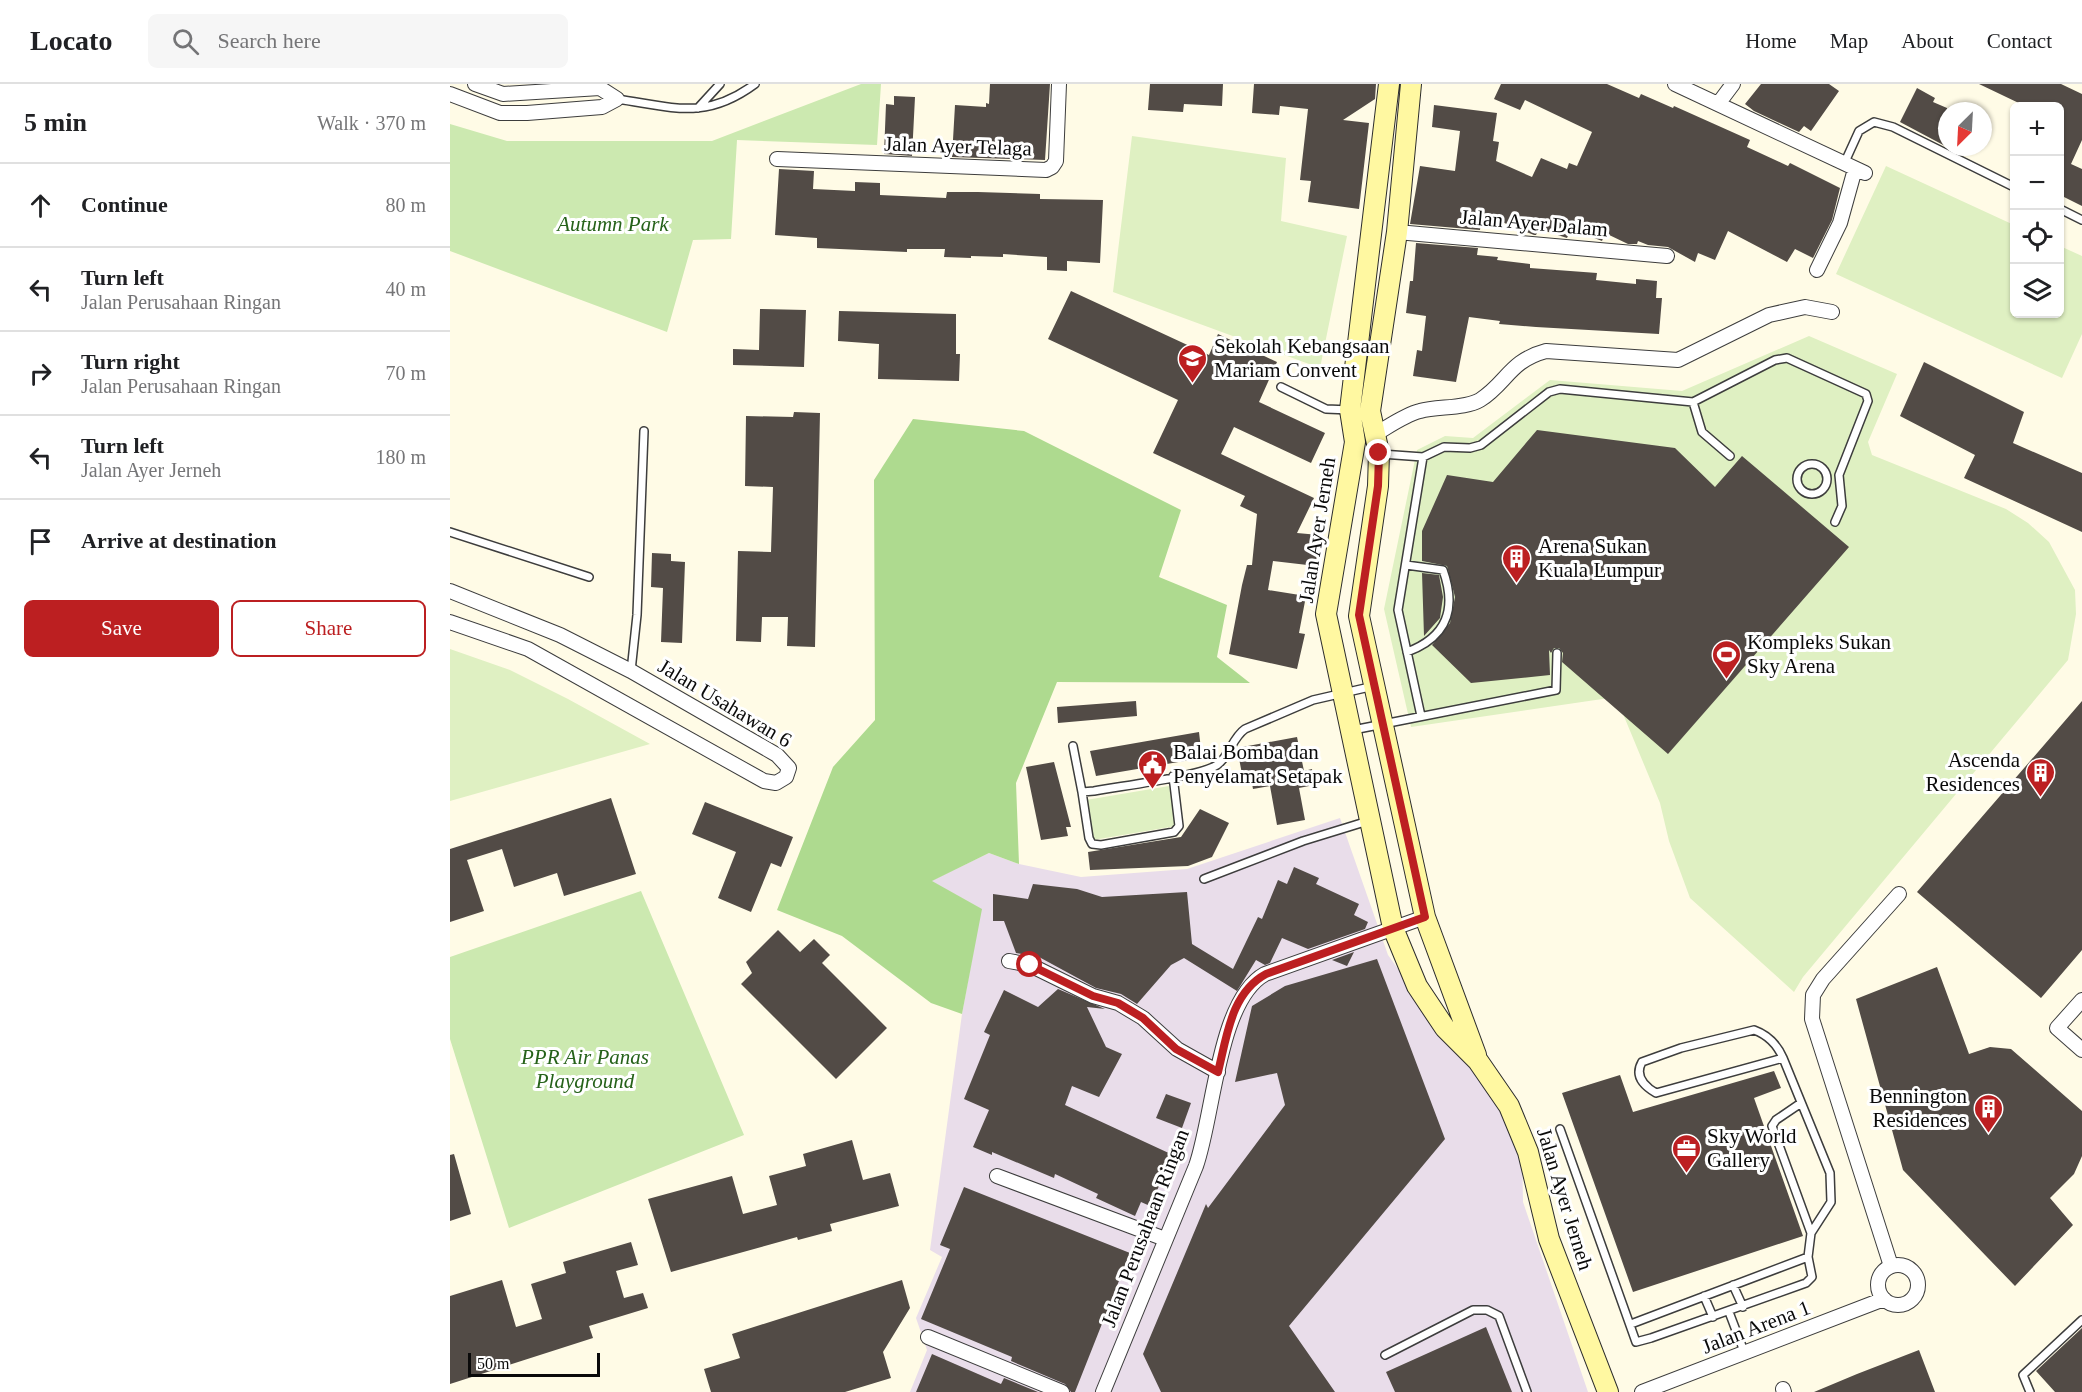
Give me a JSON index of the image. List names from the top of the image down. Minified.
{"streets":{"main road":["Jalan Ayer Jerneh"],"street":["Jalan Ayer Telaga","Jalan Ayer Dalam","Jalan Usahawan 6","Jalan Perusahaan Ringan","Jalan Arena 1"]},"crossings":[["Jalan Ayer Dalam","Jalan Ayer Jerneh"],["Jalan Ayer Jerneh","Jalan Perusahaan Ringan"]],"parks":["Autumn Park","PPR Air Panas Playground"],"places":{"school or university":["Sekolah Kebangsaan Mariam Convent"],"building":["Arena Sukan Kuala Lumpur","Ascenda Residences","Bennington Residences"],"sports":["Kompleks Sukan Sky Arena"],"public building":["Balai Bomba dan Penyelamat Setapak"],"office":["Sky World Gallery"]},"scale_bar":"50 m","north":"bottom left","page":{"header":"Locato","search":"Search here","nav":["Home","Map","About","Contact"],"heading":["5 min","Walk · 370 m"],"map_buttons":["+","−"],"list":[["Continue","80 m"],["Turn left","Jalan Perusahaan Ringan","40 m"],["Turn right","Jalan Perusahaan Ringan","70 m"],["Turn left","Jalan Ayer Jerneh","180 m"],"Arrive at destination"],"buttons":["Save","Share"],"scale":"50 m"}}
